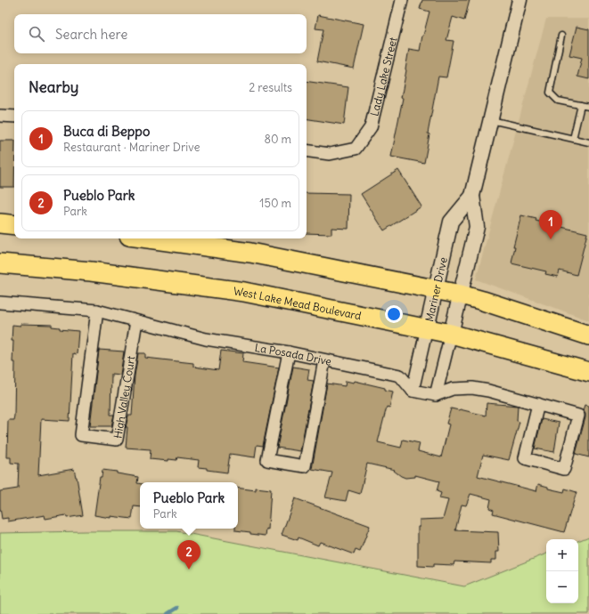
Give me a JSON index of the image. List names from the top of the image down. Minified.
{"streets":{"main road":["West Lake Mead Boulevard"],"street":["Lady Lake Street","Mariner Drive","La Posada Drive","High Valley Court"]},"crossings":[["Mariner Drive","West Lake Mead Boulevard"],["Mariner Drive","La Posada Drive"],["La Posada Drive","High Valley Court"]],"page":{"search":"Search here","heading":["Nearby","2 results"],"list":[{"mark":"1","name":"Buca di Beppo","note":"Restaurant · Mariner Drive","value":"80 m"},{"mark":"2","name":"Pueblo Park","note":"Park","value":"150 m"}],"pins":["1","2"],"popup":["Pueblo Park","Park"],"map_buttons":["+","−"]}}
